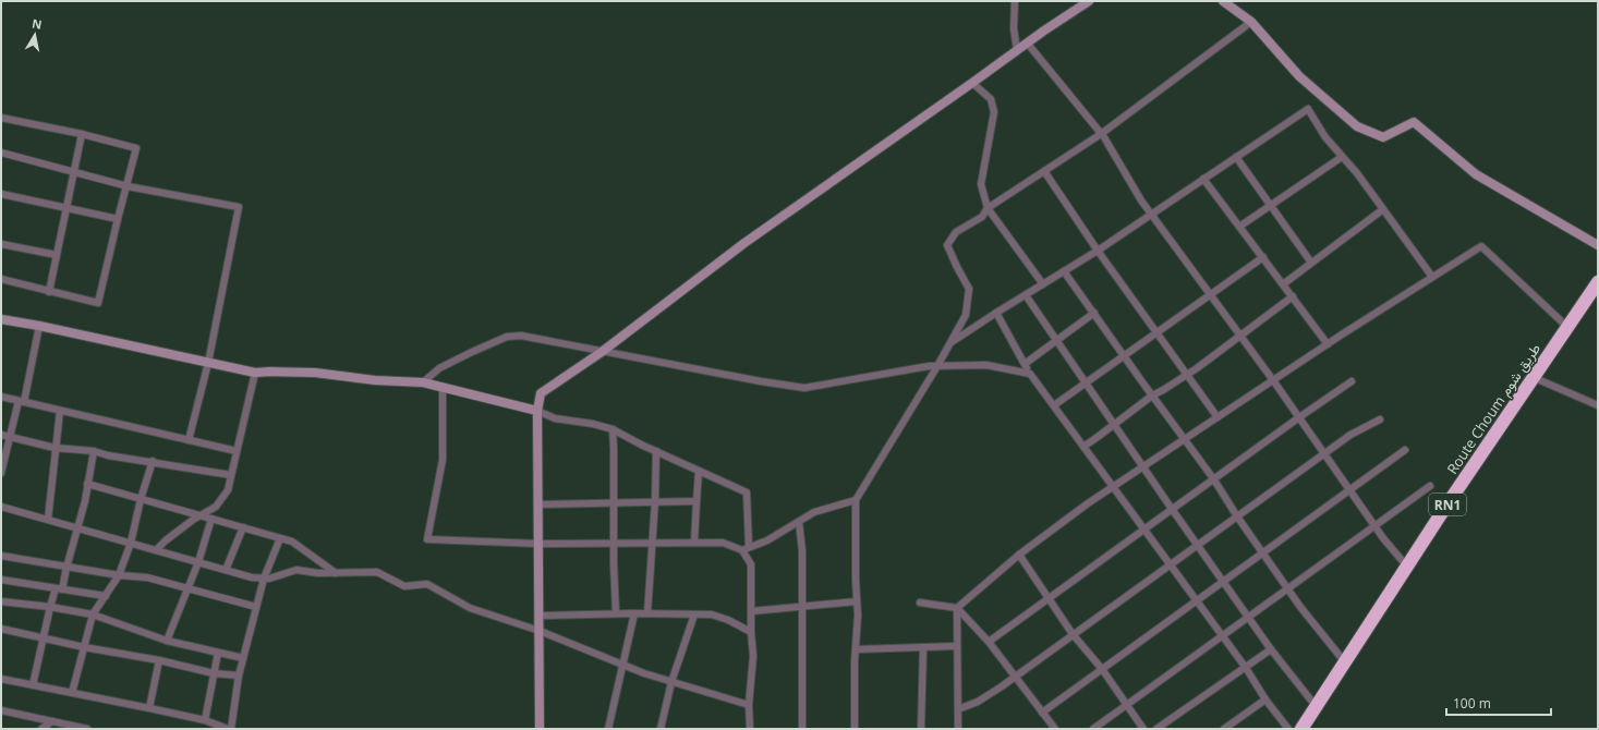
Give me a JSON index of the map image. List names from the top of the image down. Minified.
{"streets":{"highway":["Route Choum طريق شوم","RN1"]},"scale_bar":"100 m","north":"top"}
